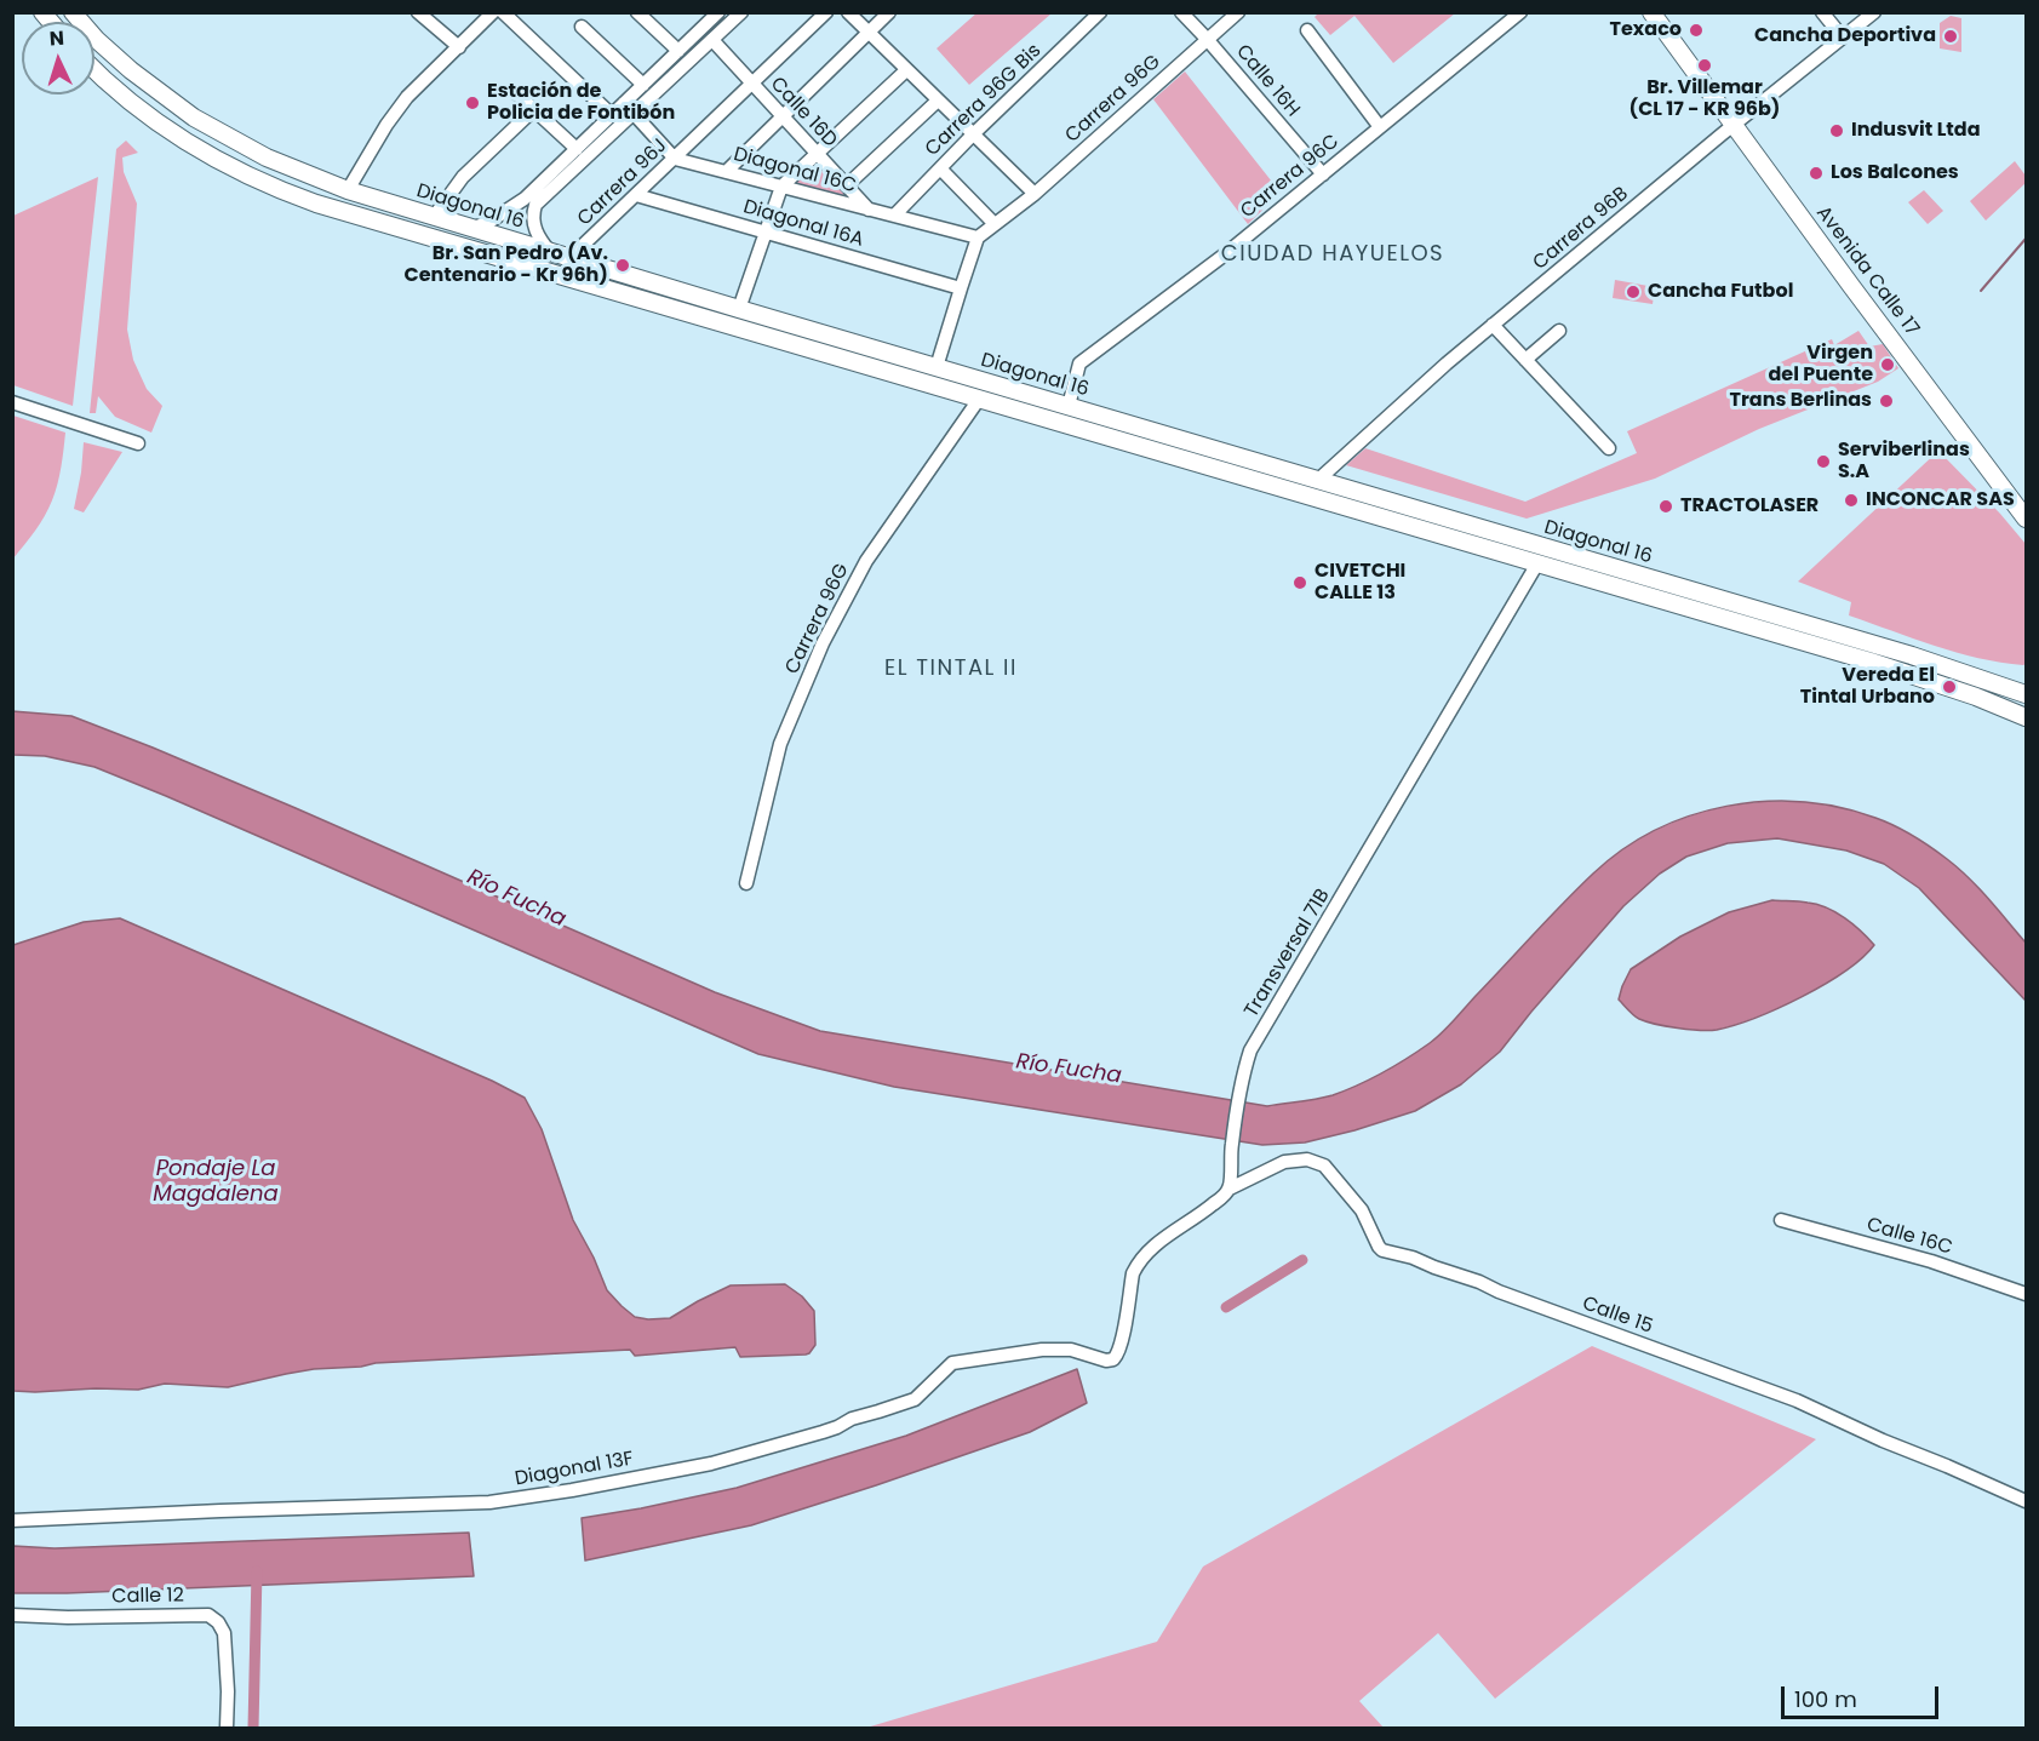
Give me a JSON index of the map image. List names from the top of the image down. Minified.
{"streets":{"main road":["Diagonal 16","Avenida Calle 17"],"street":["Calle 16H","Carrera 96G","Carrera 96G Bis","Calle 16D","Diagonal 16C","Carrera 96C","Carrera 96J","Diagonal 16A","Carrera 96B","Transversal 71B","Calle 16C","Calle 15","Diagonal 13F","Calle 12"]},"crossings":[["Calle 16H","Carrera 96G"],["Calle 16H","Carrera 96C"],["Carrera 96G","Diagonal 16C"],["Carrera 96G","Diagonal 16"],["Carrera 96G Bis","Diagonal 16C"],["Calle 16D","Diagonal 16C"],["Calle 16D","Carrera 96J"],["Diagonal 16C","Carrera 96J"],["Carrera 96C","Diagonal 16"],["Carrera 96J","Diagonal 16"],["Carrera 96J","Diagonal 16A"],["Diagonal 16","Carrera 96B"],["Diagonal 16","Transversal 71B"],["Carrera 96B","Avenida Calle 17"],["Transversal 71B","Calle 15"],["Transversal 71B","Diagonal 13F"],["Calle 15","Diagonal 13F"]],"districts":["CIUDAD HAYUELOS","EL TINTAL II"],"water":["Río Fucha","Pondaje La Magdalena"],"places":["Texaco","Cancha Deportiva","Br. Villemar (CL 17 - KR 96b)","Estación de Policia de Fontibón","Indusvit Ltda","Los Balcones","Br. San Pedro (Av. Centenario - Kr 96h)","Cancha Futbol","Virgen del Puente","Trans Berlinas","Serviberlinas S.A","INCONCAR SAS","TRACTOLASER","CIVETCHI CALLE 13","Vereda El Tintal Urbano"],"scale_bar":"100 m","north":"top"}
